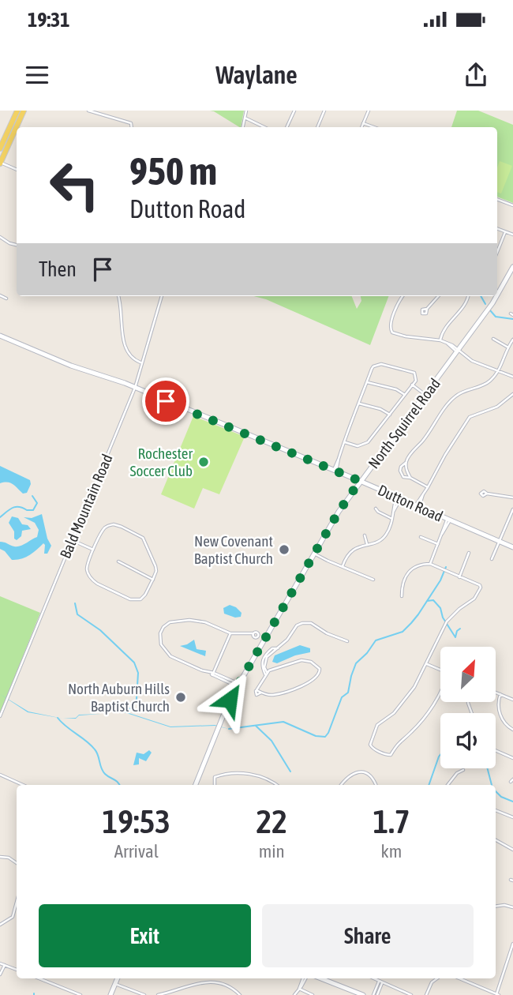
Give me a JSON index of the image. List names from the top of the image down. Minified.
{"streets":{"street":["North Squirrel Road","Dutton Road","Bald Mountain Road"]},"crossings":[["North Squirrel Road","Dutton Road"],["Dutton Road","Bald Mountain Road"]],"places":["Rochester Soccer Club","New Covenant Baptist Church","North Auburn Hills Baptist Church"],"north":"top right","page":{"status":"19:31","header":"Waylane","turn":["950 m","Dutton Road"],"then":"Then","eta":["19:53","Arrival","22","min","1.7","km"],"buttons":["Exit","Share"]}}
